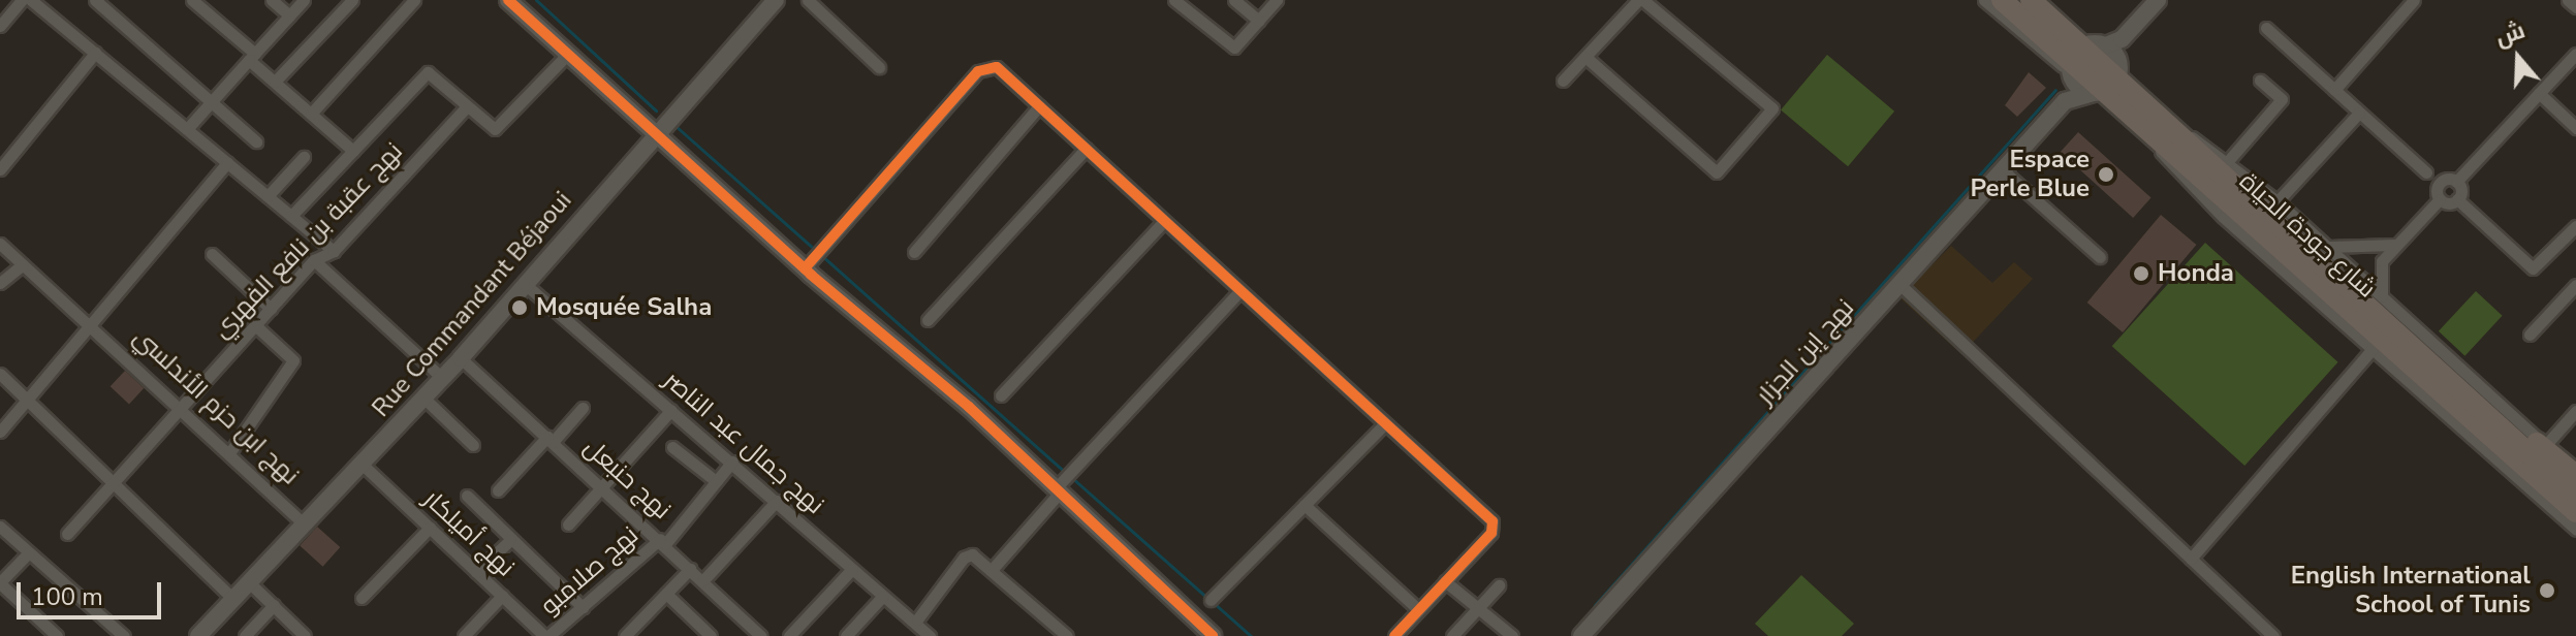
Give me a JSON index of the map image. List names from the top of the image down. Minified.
{"streets":{"highway":["شارع جودة الحياة"],"street":["نهج عقبة بن نافع الفهري","Rue Commandant Béjaoui","نهج إبن الجزار","نهج ابن حزم الأندلسي","نهج جمال عبد الناصر","نهج حنبعل","نهج أميلكار","نهج صلامبو"]},"crossings":[["نهج عقبة بن نافع الفهري","نهج ابن حزم الأندلسي"],["Rue Commandant Béjaoui","نهج ابن حزم الأندلسي"],["Rue Commandant Béjaoui","نهج جمال عبد الناصر"],["Rue Commandant Béjaoui","نهج حنبعل"],["Rue Commandant Béjaoui","نهج أميلكار"],["نهج جمال عبد الناصر","نهج صلامبو"],["نهج حنبعل","نهج صلامبو"],["نهج أميلكار","نهج صلامبو"]],"places":["Espace Perle Blue","Honda","Mosquée Salha","English International School of Tunis"],"scale_bar":"100 m","north":"top"}
